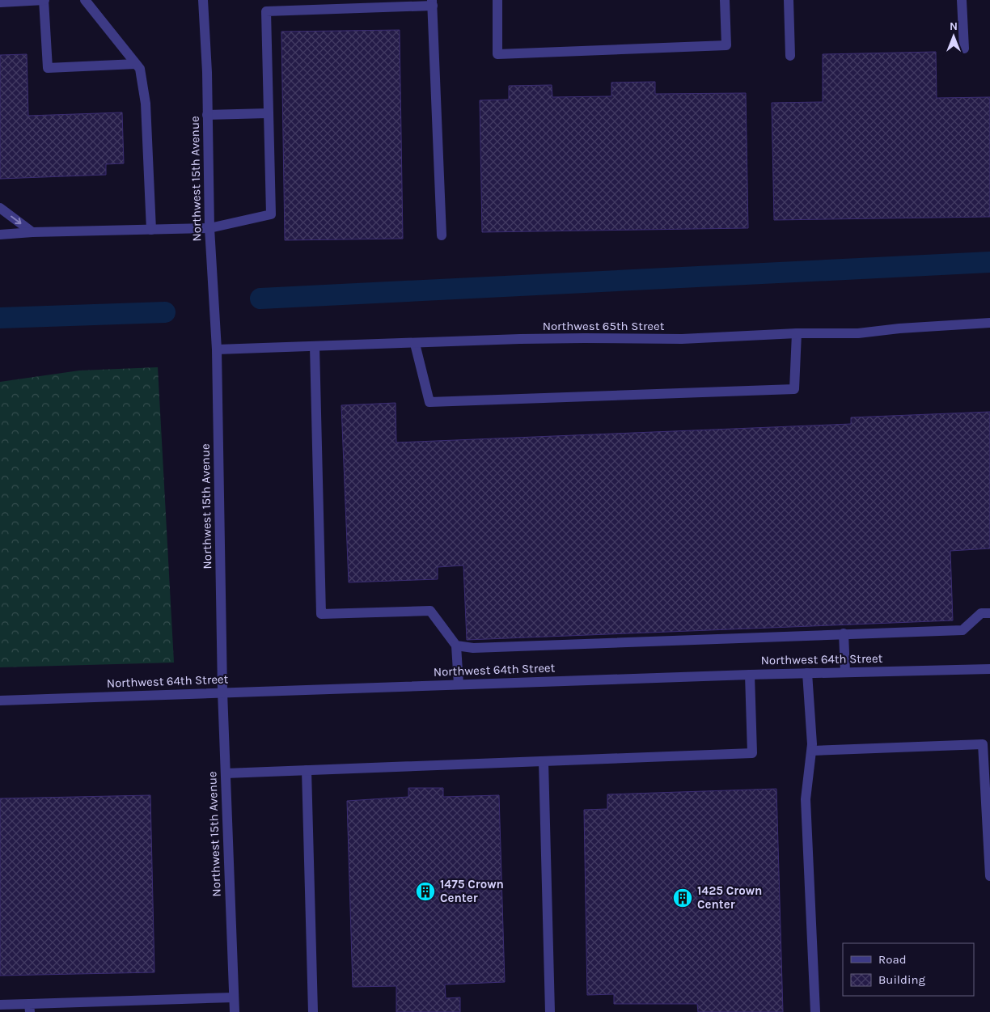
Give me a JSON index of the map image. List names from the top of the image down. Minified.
{"streets":{"street":["Northwest 15th Avenue","Northwest 65th Street","Northwest 64th Street"]},"crossings":[["Northwest 15th Avenue","Northwest 65th Street"],["Northwest 15th Avenue","Northwest 64th Street"]],"places":{"building":["1475 Crown Center","1425 Crown Center"]},"legend":["Road","Building"],"north":"top"}
